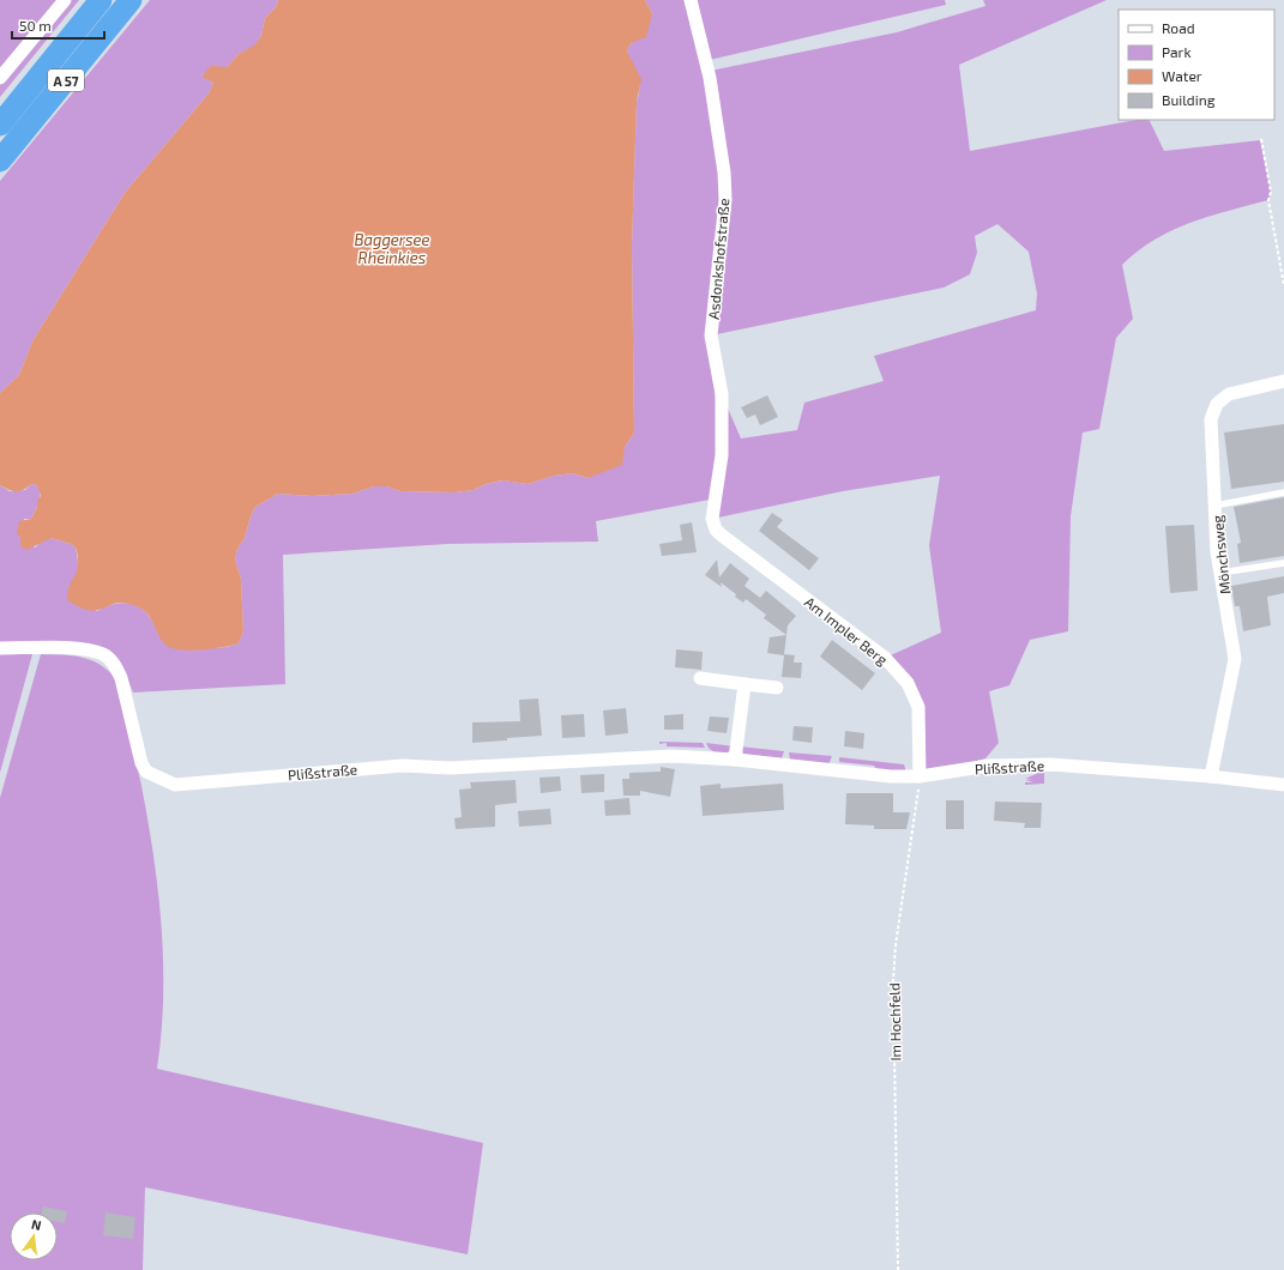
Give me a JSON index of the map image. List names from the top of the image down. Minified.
{"streets":{"highway":["A 57"],"street":["Asdonkshofstraße","Mönchsweg","Am Impler Berg","Plißstraße"],"path":["Im Hochfeld"]},"crossings":[["Asdonkshofstraße","Am Impler Berg"],["Mönchsweg","Plißstraße"],["Am Impler Berg","Plißstraße"],["Am Impler Berg","Im Hochfeld"],["Plißstraße","Im Hochfeld"]],"water":["Baggersee Rheinkies"],"legend":["Road","Park","Water","Building"],"scale_bar":"50 m","north":"top"}
